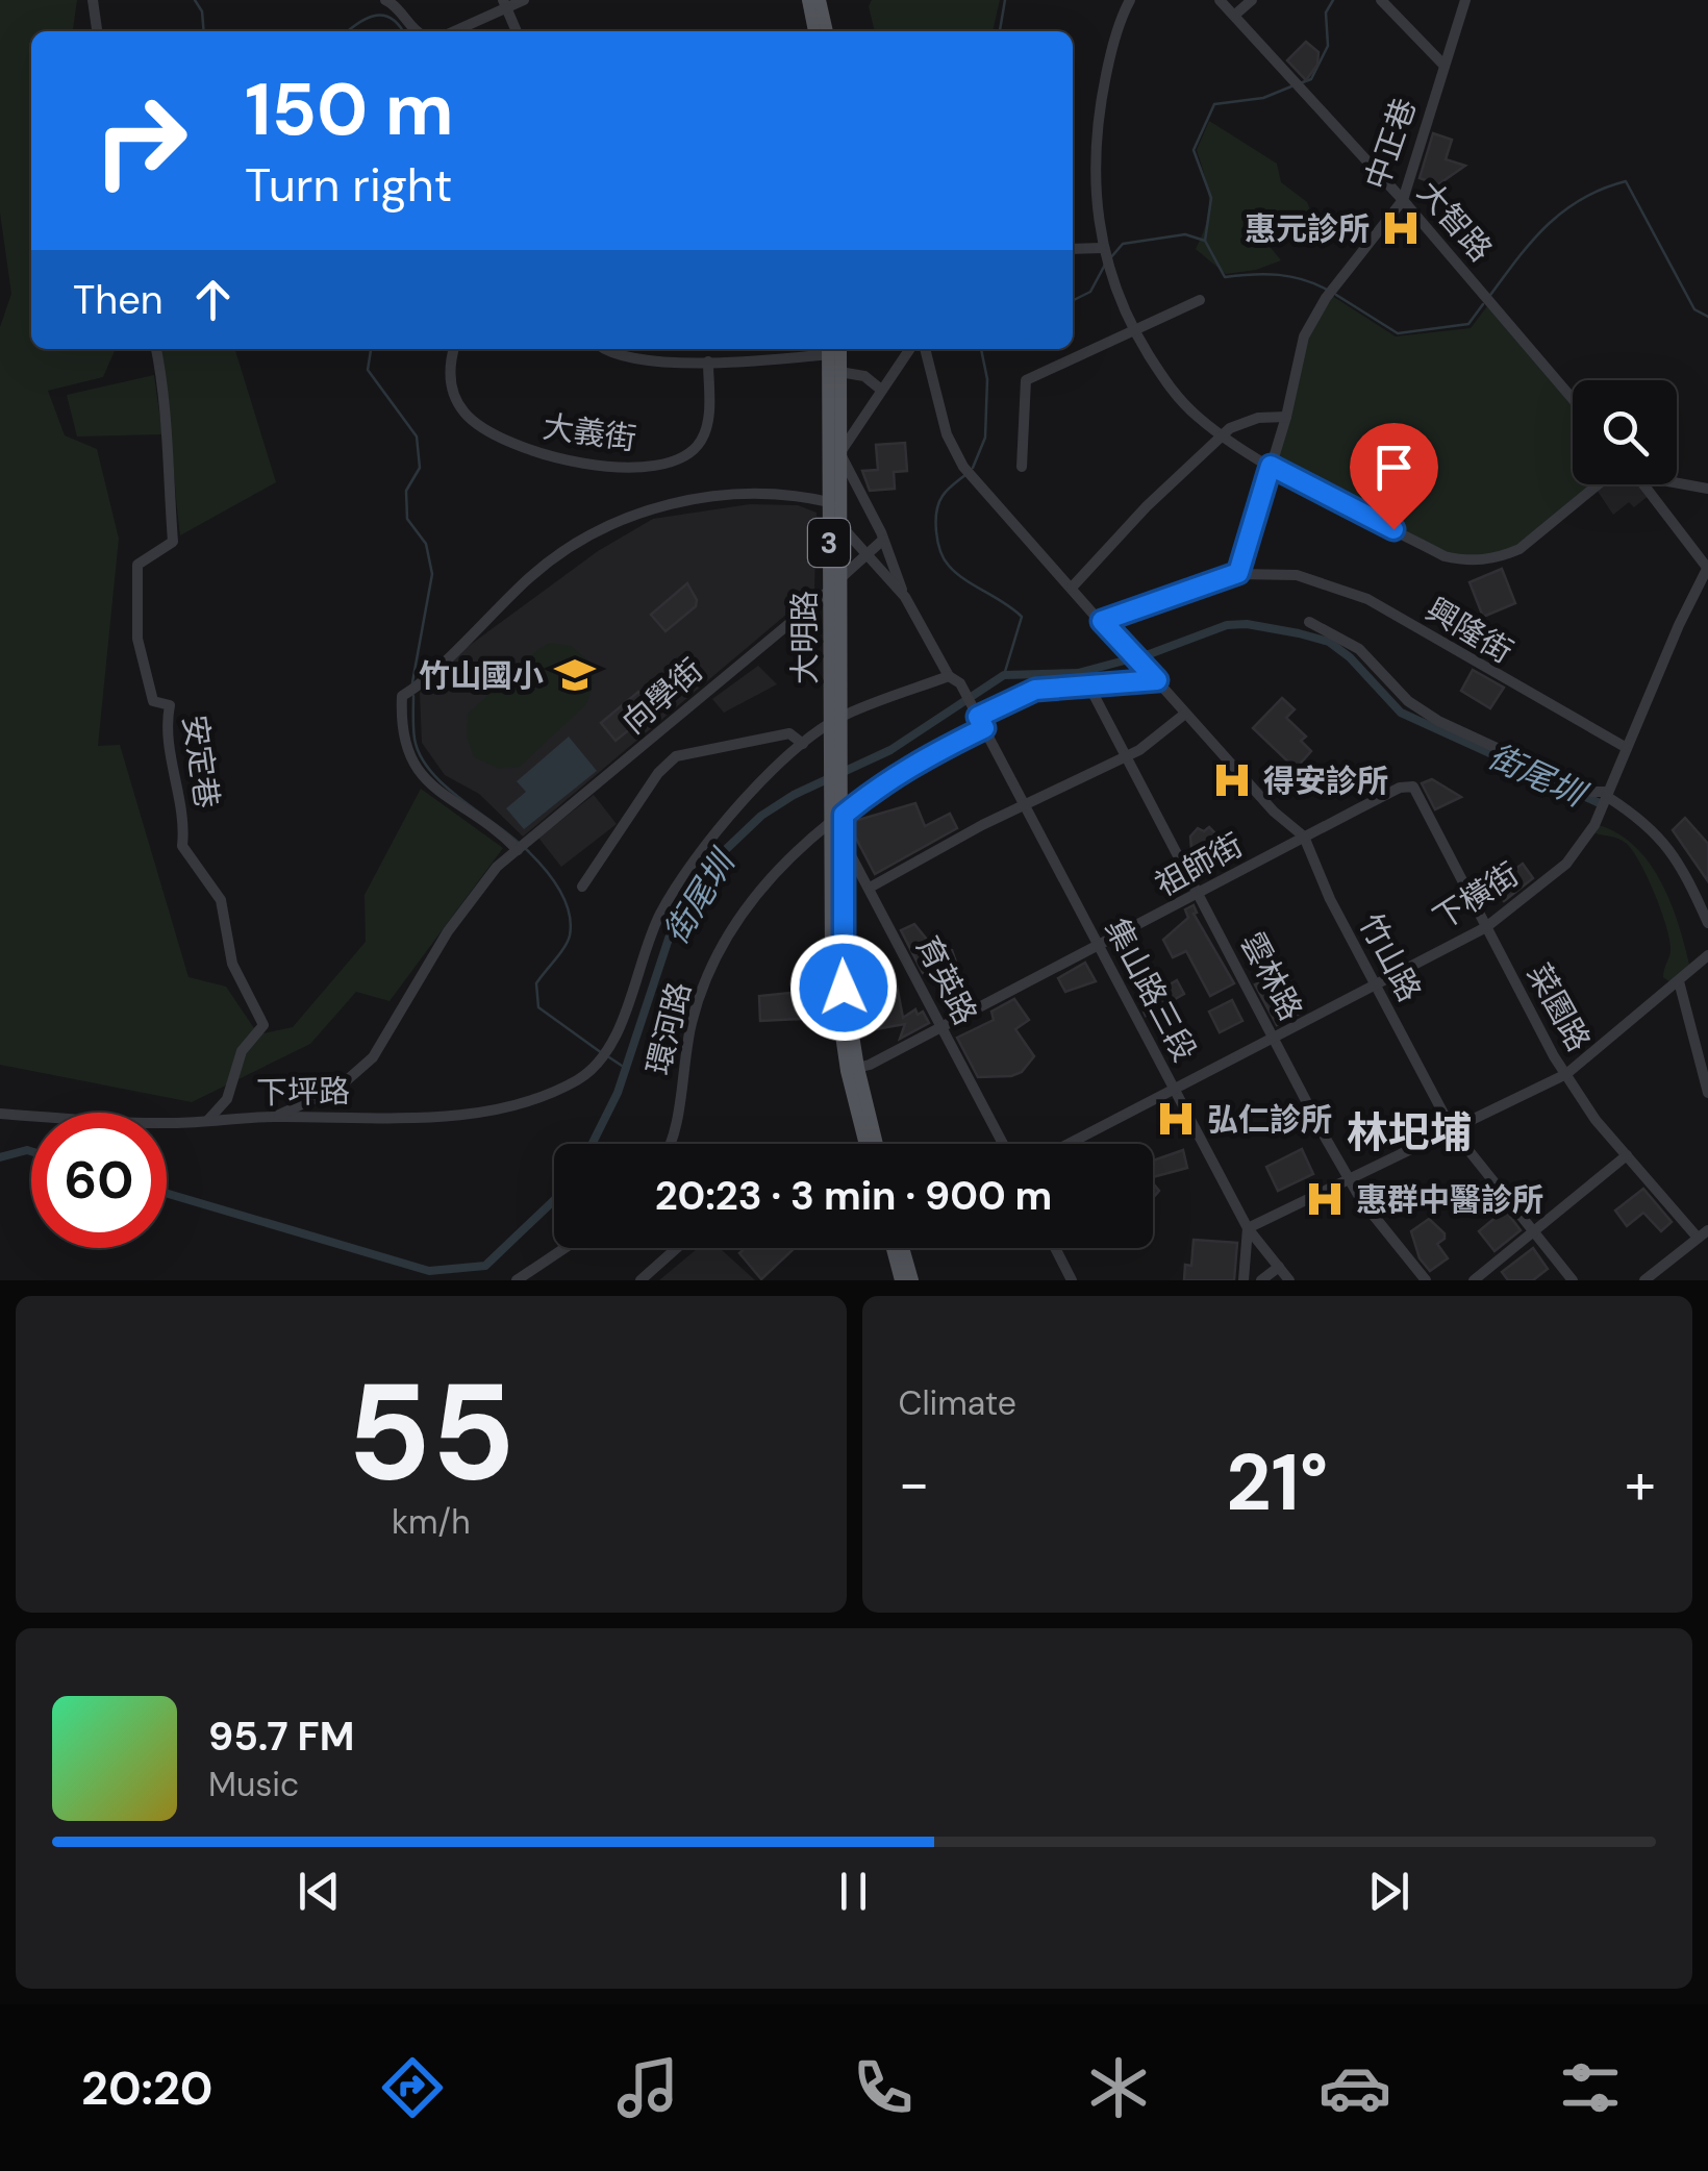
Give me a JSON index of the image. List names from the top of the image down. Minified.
{"streets":{"main road":["3","大明路"],"street":["中正巷","大智路","大義街","興隆街","向學街","安定巷","祖師街","下橫街","竹山路","雲林路","育英路","集山路三段","菜園路","環河路","下坪路"]},"crossings":[["中正巷","大智路"],["中正巷","興隆街"],["3","大明路"],["3","祖師街"],["3","育英路"],["3","環河路"],["興隆街","下橫街"],["興隆街","竹山路"],["大明路","向學街"],["安定巷","下坪路"],["祖師街","竹山路"],["祖師街","雲林路"],["祖師街","育英路"],["祖師街","集山路三段"],["祖師街","菜園路"],["下橫街","竹山路"],["下橫街","雲林路"],["下橫街","集山路三段"],["下橫街","菜園路"],["竹山路","環河路"],["雲林路","環河路"],["育英路","環河路"],["集山路三段","環河路"]],"districts":["林圯埔"],"water":["街尾圳"],"places":{"hospital":["惠元診所","得安診所","弘仁診所","惠群中醫診所"],"school or university":["竹山國小"]},"page":{"turn":["150 m","Turn right"],"then":"Then","limit":"60","trip":"20:23 · 3 min · 900 m","tile":[["55","km/h"],"Climate"],"heat":["−","21°","+"],"song":["95.7 FM","Music"],"tabs":"20:20"}}
